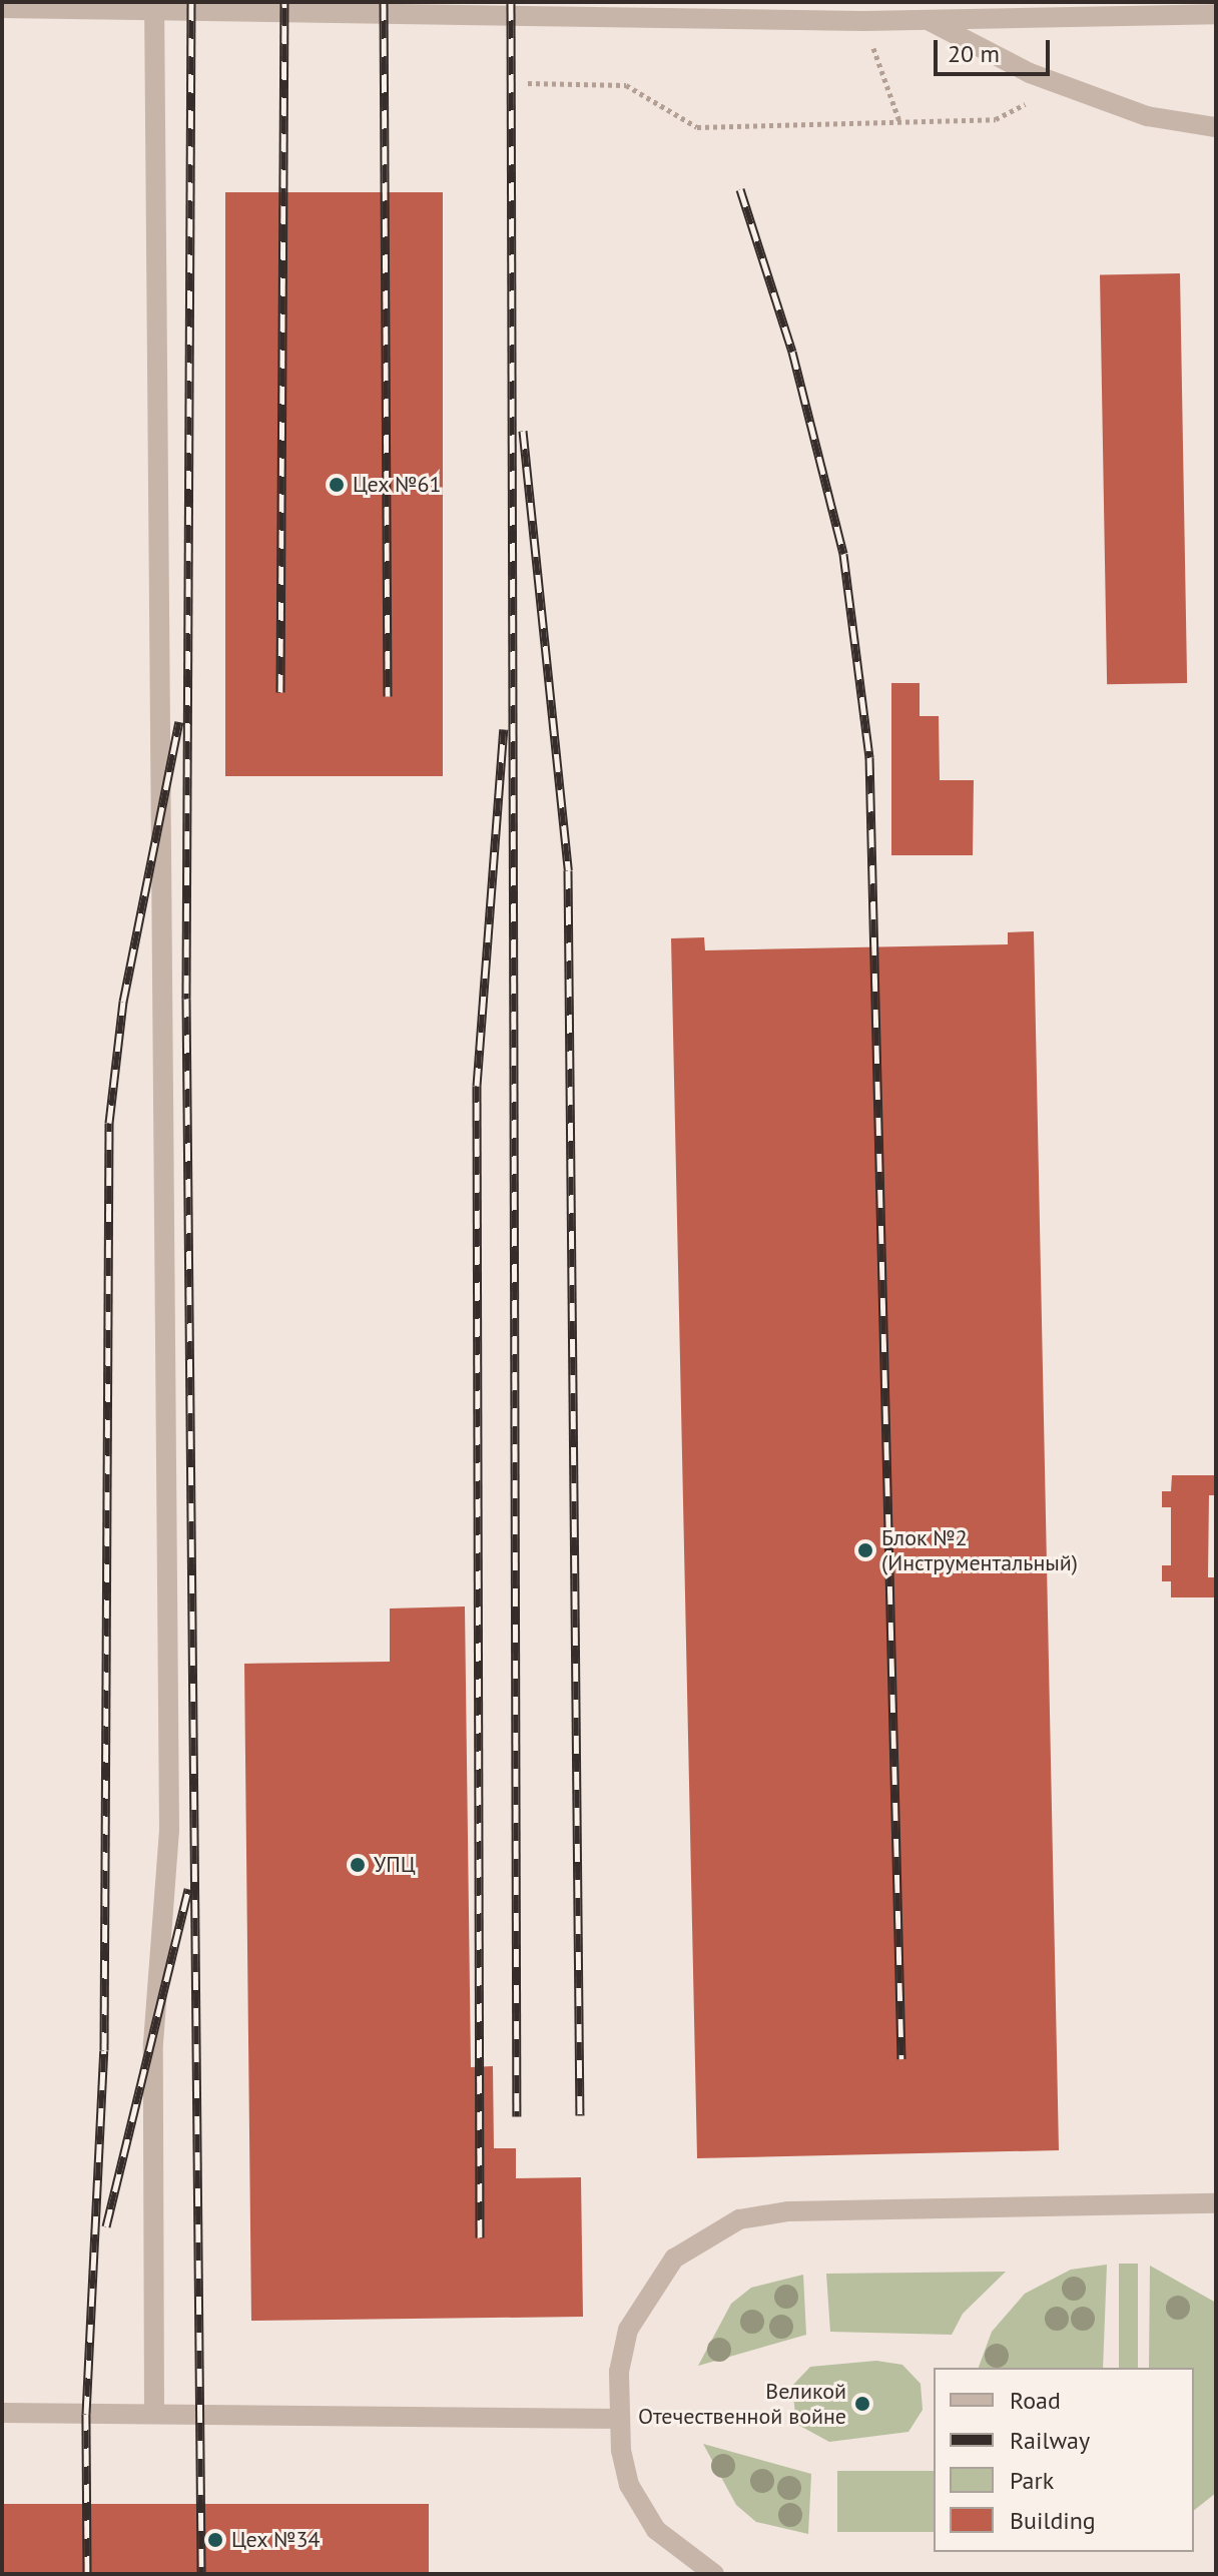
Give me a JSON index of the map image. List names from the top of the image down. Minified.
{"places":["Цех №61","Блок №2 (Инструментальный)","УПЦ","Великой Отечественной войне","Цех №34"],"legend":["Road","Railway","Park","Building"],"scale_bar":"20 m"}
